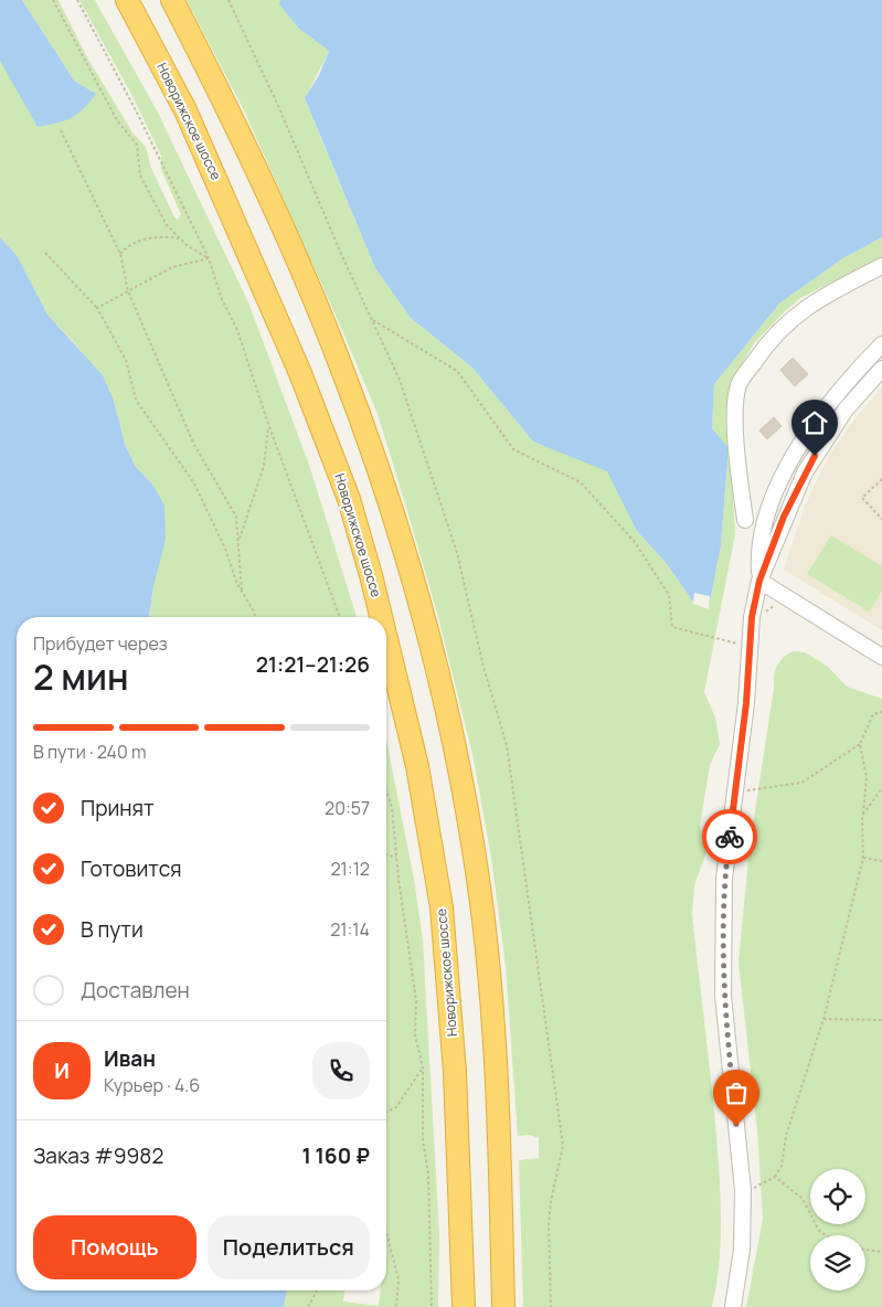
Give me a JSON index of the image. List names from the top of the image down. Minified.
{"streets":{"highway":["Новорижское шоссе"]},"page":{"heading":["2 мин","Прибудет через","21:21–21:26"],"panel":["Иван","Курьер · 4.6","Заказ #9982","1 160 ₽"],"bar":"В пути · 240 m","list":[["Принят","20:57"],["Готовится","21:12"],["В пути","21:14"],"Доставлен"],"round":"И","buttons":["Помощь","Поделиться"]}}
